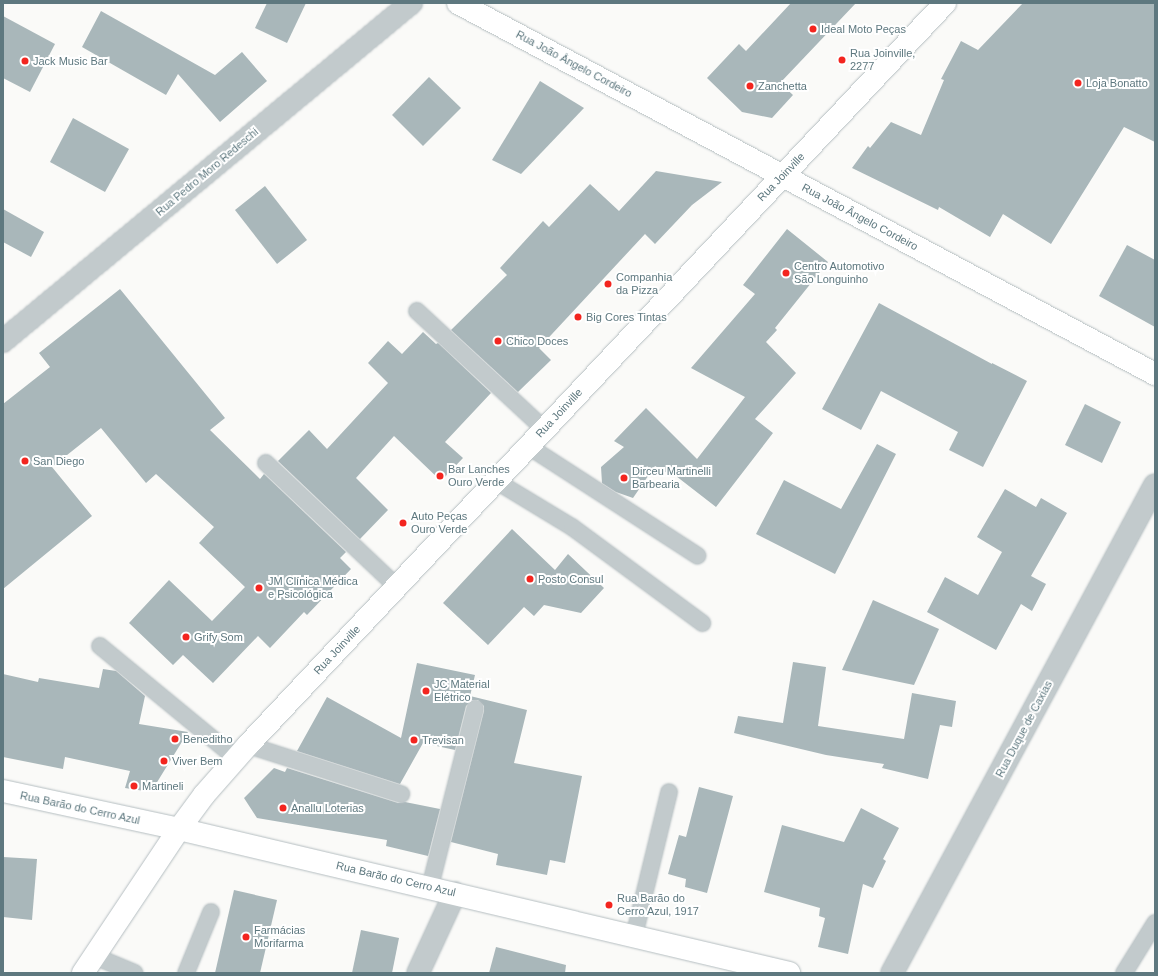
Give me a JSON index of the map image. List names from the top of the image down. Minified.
{"streets":{"main road":["Rua João Ângelo Cordeiro","Rua Joinville","Rua Barão do Cerro Azul"],"street":["Rua Pedro Moro Redeschi","Rua Duque de Caxias"]},"crossings":[["Rua João Ângelo Cordeiro","Rua Joinville"],["Rua Joinville","Rua Barão do Cerro Azul"]],"places":["Ideal Moto Peças","Rua Joinville, 2277","Jack Music Bar","Loja Bonatto","Zanchetta","Centro Automotivo São Longuinho","Companhia da Pizza","Big Cores Tintas","Chico Doces","San Diego","Bar Lanches Ouro Verde","Dirceu Martinelli Barbearia","Auto Peças Ouro Verde","Posto Consul","JM Clínica Médica e Psicológica","Grify Som","JC Material Elétrico","Beneditho","Trevisan","Viver Bem","Martineli","Anallu Loterias","Rua Barão do Cerro Azul, 1917","Farmácias Morifarma"]}
